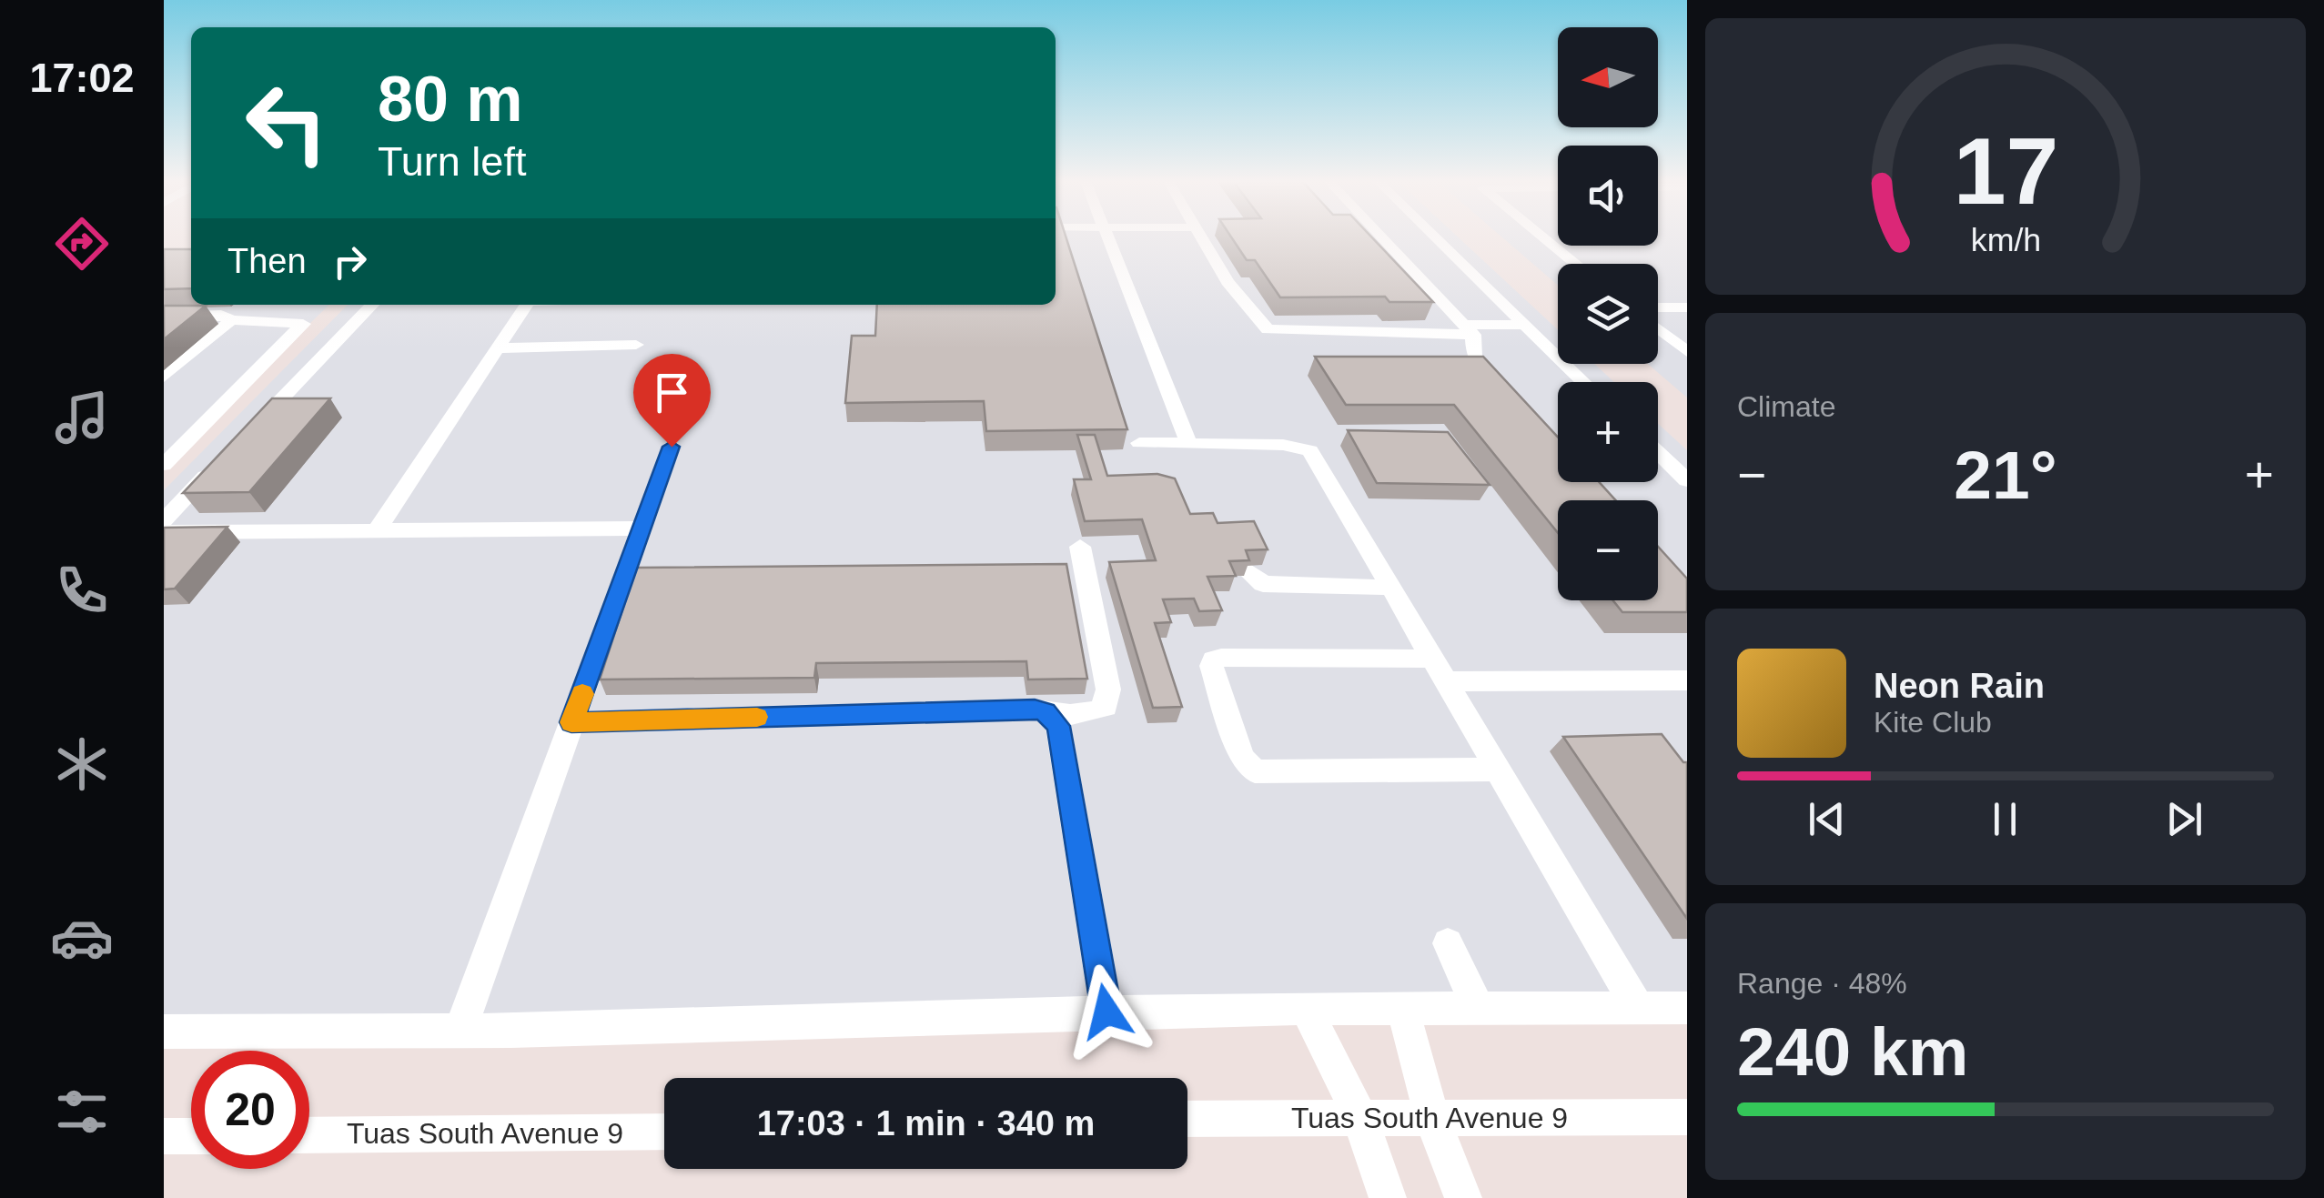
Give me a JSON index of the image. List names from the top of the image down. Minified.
{"streets":{"street":["Tuas South Avenue 9"]},"north":"left","page":{"tabs":"17:02","map_buttons":["+","−"],"turn":["80 m","Turn left"],"then":"Then","tile":["Climate",["Range · 48%","240 km"]],"heat":["−","21°","+"],"song":["Neon Rain","Kite Club"],"limit":"20","trip":"17:03 · 1 min · 340 m","gauge":["17","km/h"]}}
